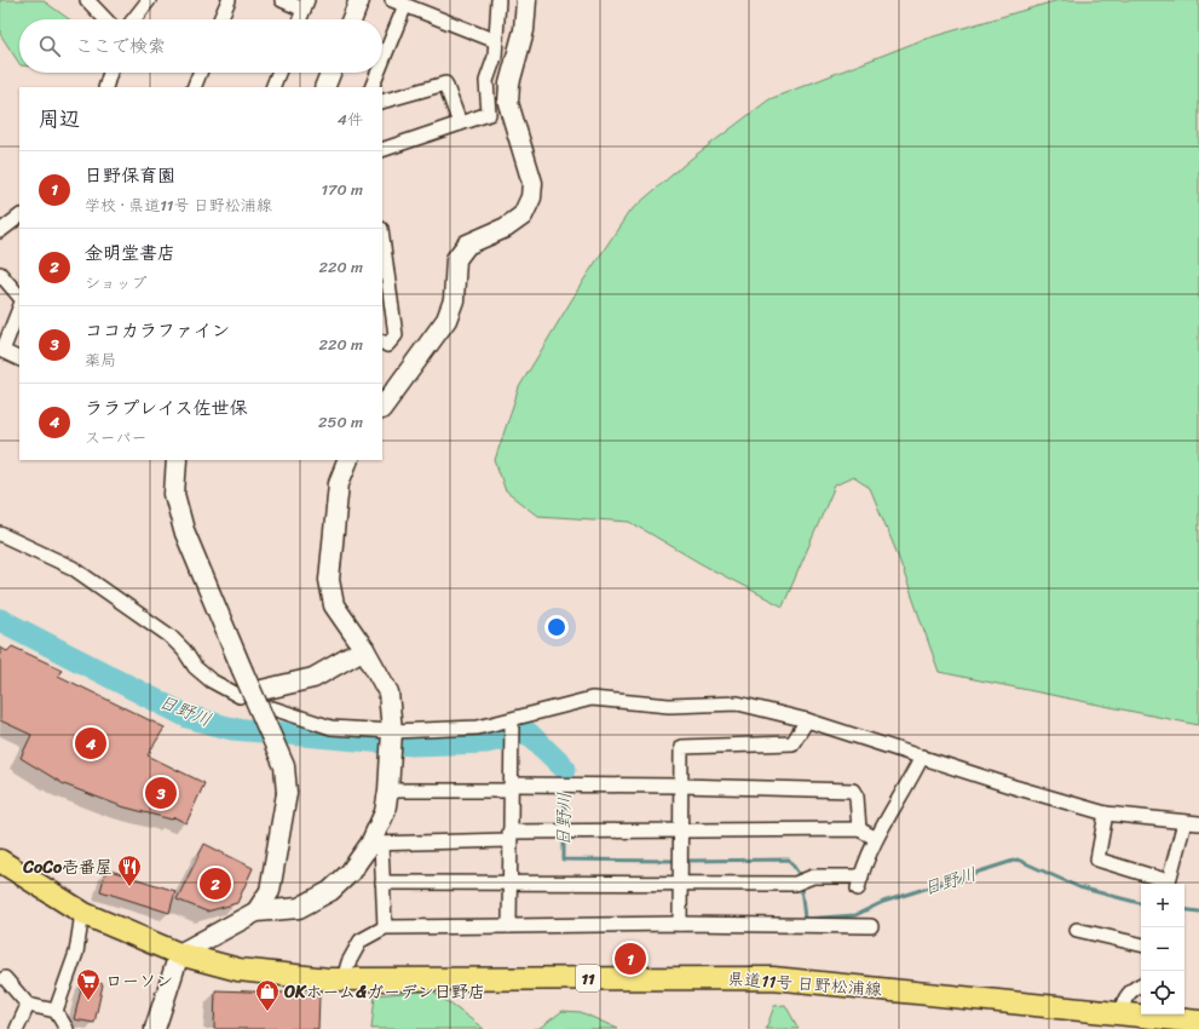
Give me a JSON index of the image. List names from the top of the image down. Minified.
{"streets":{"main road":["11","県道11号 日野松浦線"]},"water":["日野川"],"places":{"restaurant":["CoCo壱番屋"],"supermarket":["ローソン"],"shop":["OKホーム&ガーデン日野店"]},"page":{"search":"ここで検索","heading":["周辺","4件"],"list":[{"mark":"1","name":"日野保育園","note":"学校 · 県道11号 日野松浦線","value":"170 m"},{"mark":"2","name":"金明堂書店","note":"ショップ","value":"220 m"},{"mark":"3","name":"ココカラファイン","note":"薬局","value":"220 m"},{"mark":"4","name":"ララプレイス佐世保","note":"スーパー","value":"250 m"}],"pins":["4","3","2","1"],"map_buttons":["+","−"]}}
